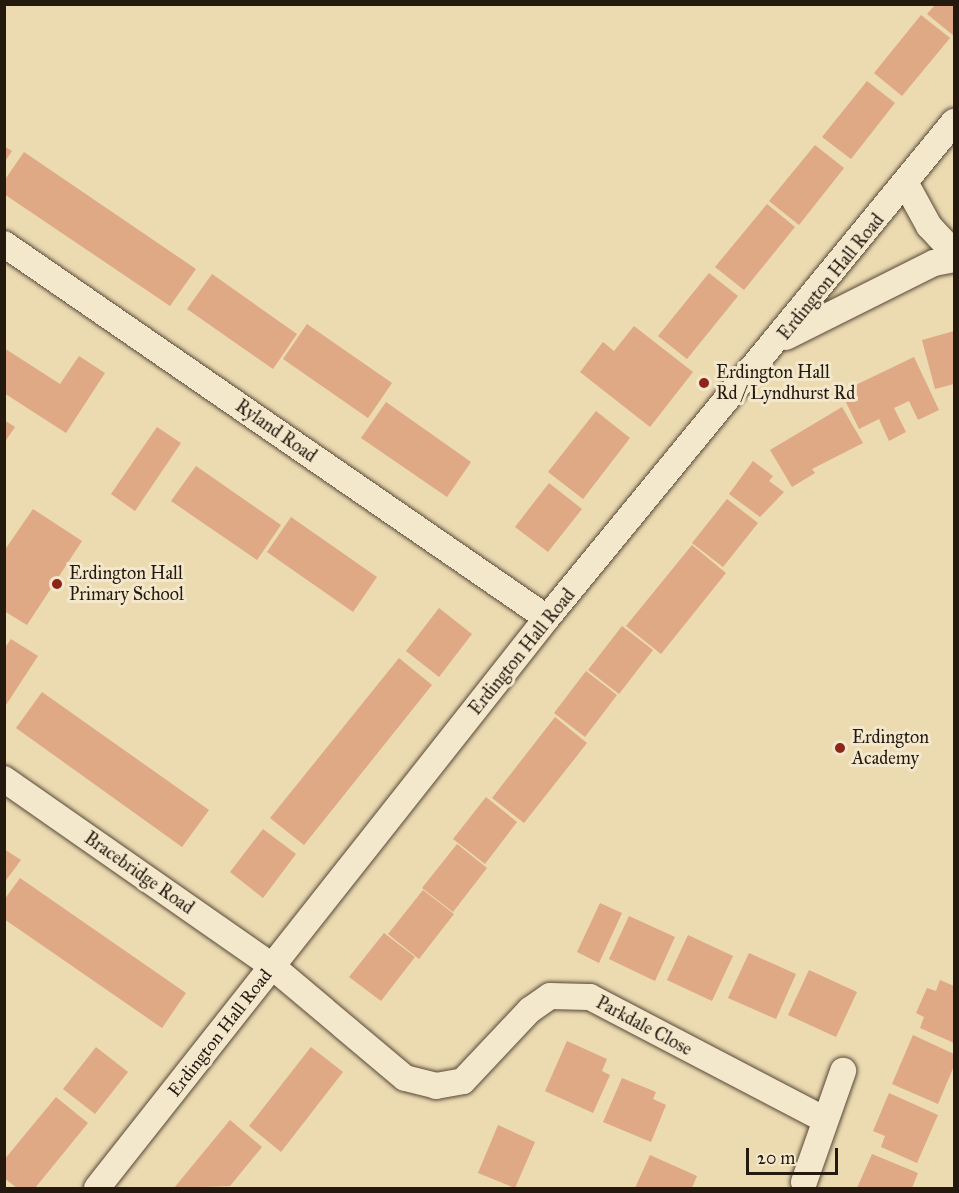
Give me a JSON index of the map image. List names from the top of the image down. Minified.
{"streets":{"street":["Erdington Hall Road","Ryland Road","Bracebridge Road","Parkdale Close"]},"crossings":[["Erdington Hall Road","Ryland Road"],["Erdington Hall Road","Bracebridge Road"],["Erdington Hall Road","Parkdale Close"],["Bracebridge Road","Parkdale Close"]],"places":["Erdington Hall Rd / Lyndhurst Rd","Erdington Hall Primary School","Erdington Academy"],"scale_bar":"20 m"}
